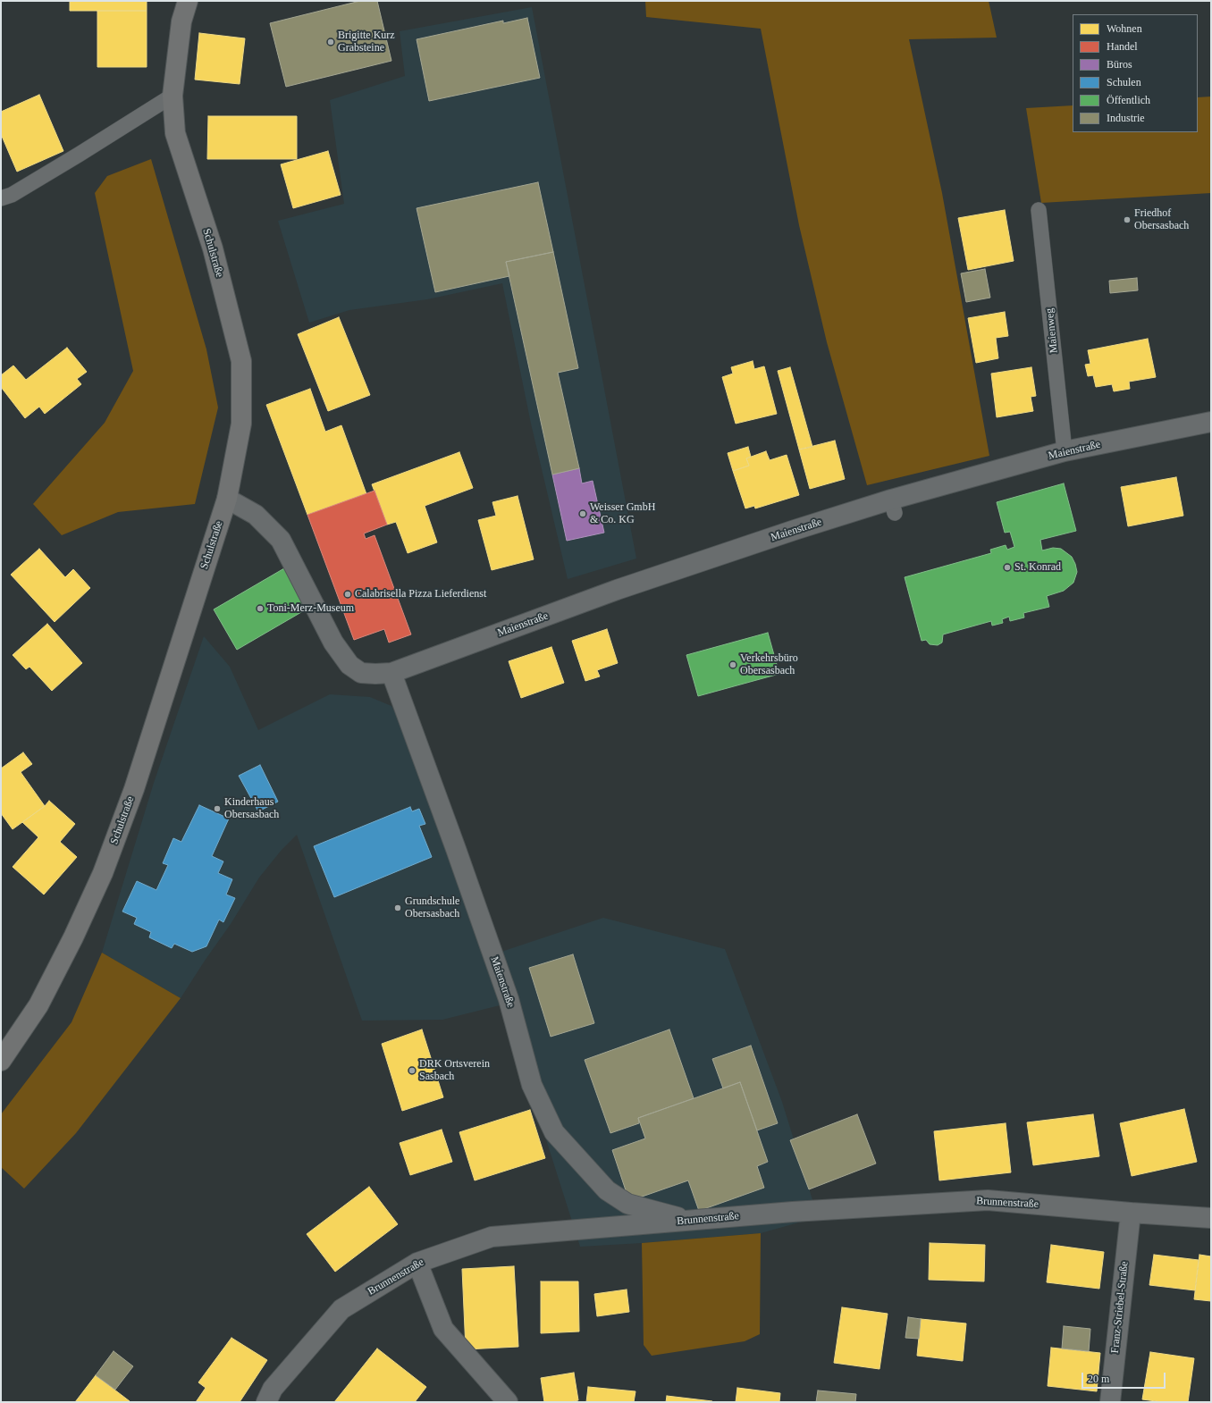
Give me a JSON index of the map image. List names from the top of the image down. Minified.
{"streets":{"main road":["Schulstraße"],"street":["Maienstraße","Brunnenstraße","Franz-Striebel-Straße"],"lane":["Maienweg"]},"crossings":[["Schulstraße","Maienstraße"],["Maienweg","Maienstraße"],["Maienstraße","Brunnenstraße"],["Brunnenstraße","Franz-Striebel-Straße"]],"places":["Brigitte Kurz Grabsteine","Friedhof Obersasbach","Weisser GmbH & Co. KG","St. Konrad","Calabrisella Pizza Lieferdienst","Toni-Merz-Museum","Verkehrsbüro Obersasbach","Kinderhaus Obersasbach","Grundschule Obersasbach","DRK Ortsverein Sasbach"],"legend":["Wohnen","Handel","Büros","Schulen","Öffentlich","Industrie"],"scale_bar":"20 m"}
